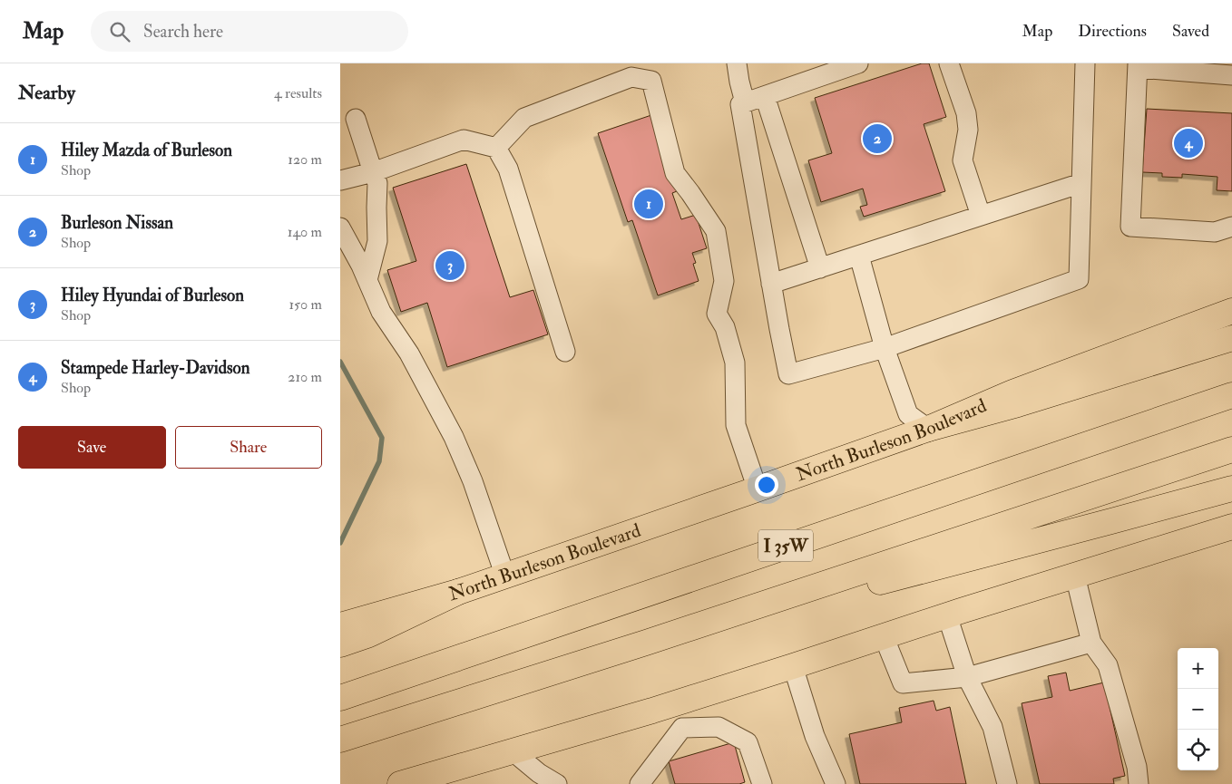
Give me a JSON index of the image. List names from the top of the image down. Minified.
{"streets":{"main road":["North Burleson Boulevard","I 35W"]},"page":{"header":"Map","search":"Search here","nav":["Map","Directions","Saved"],"heading":["Nearby","4 results"],"list":[{"mark":"1","name":"Hiley Mazda of Burleson","note":"Shop","value":"120 m"},{"mark":"2","name":"Burleson Nissan","note":"Shop","value":"140 m"},{"mark":"3","name":"Hiley Hyundai of Burleson","note":"Shop","value":"150 m"},{"mark":"4","name":"Stampede Harley-Davidson","note":"Shop","value":"210 m"}],"pins":["2","4","1","3"],"buttons":["Save","Share"],"map_buttons":["+","−"]}}
